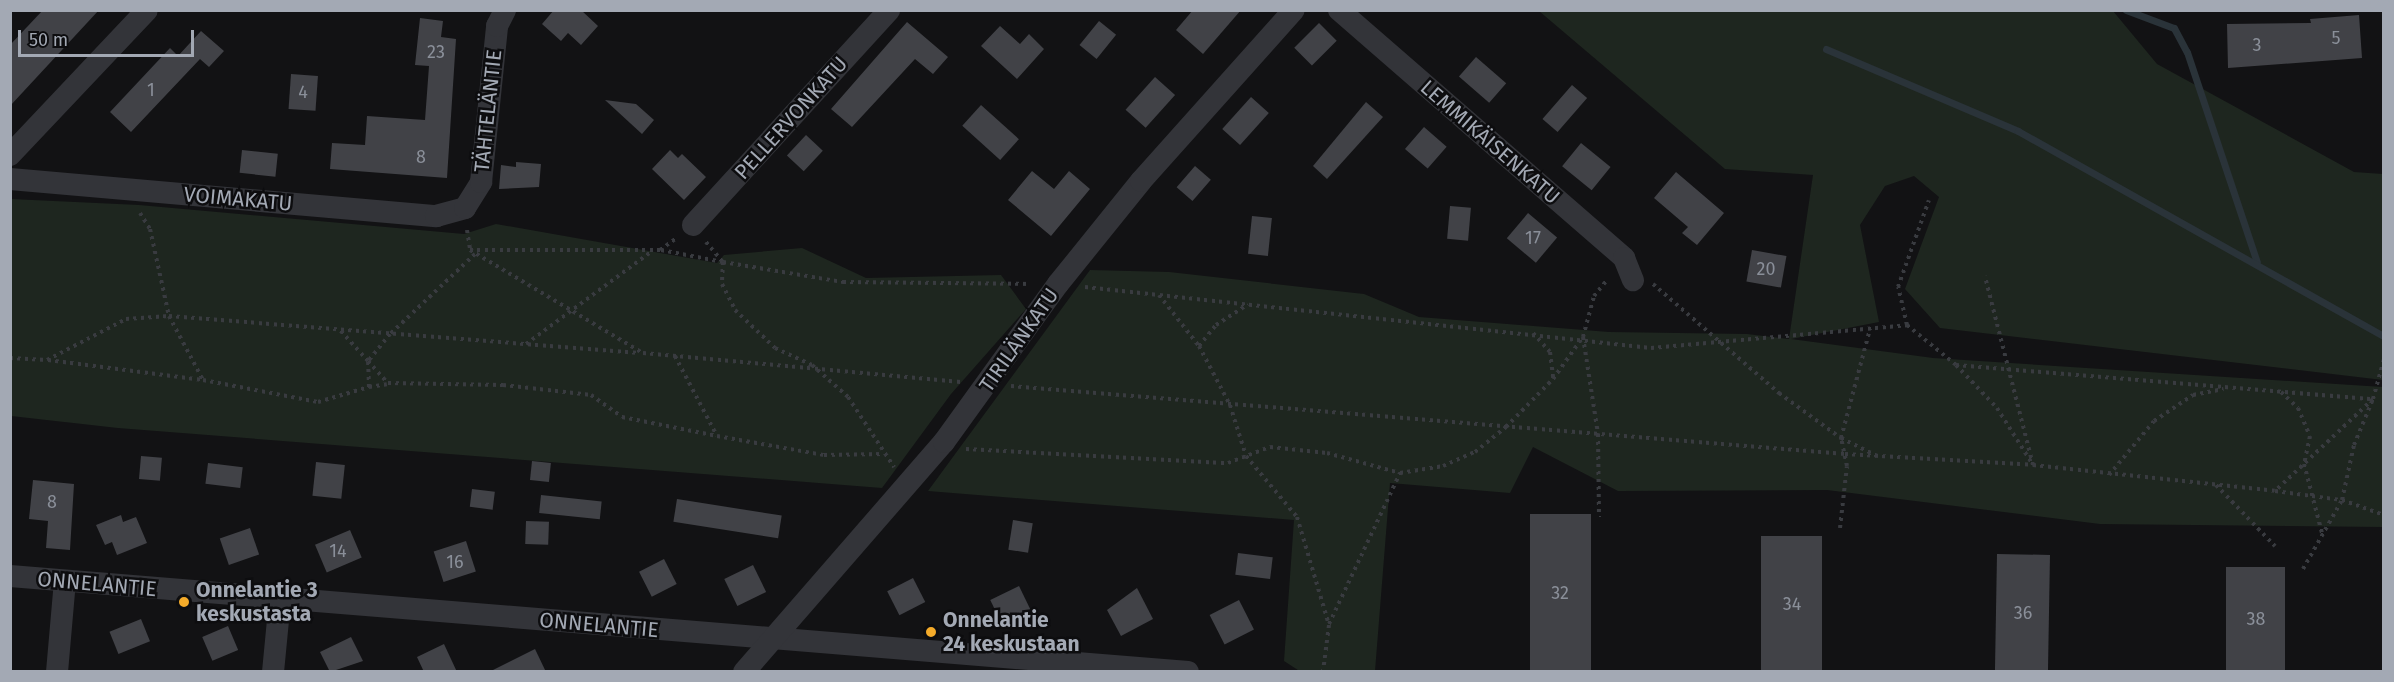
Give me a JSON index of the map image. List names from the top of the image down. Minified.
{"streets":{"street":["TÄHTELÄNTIE","PELLERVONKATU","LEMMIKÄISENKATU","VOIMAKATU","TIRILÄNKATU","ONNELANTIE"]},"crossings":[["TÄHTELÄNTIE","VOIMAKATU"],["TIRILÄNKATU","ONNELANTIE"]],"places":["Onnelantie 3 keskustasta","Onnelantie 24 keskustaan"],"house_numbers":["5","3","23","1","4","8","17","20","8","14","16","32","34","36","38"],"scale_bar":"50 m"}
